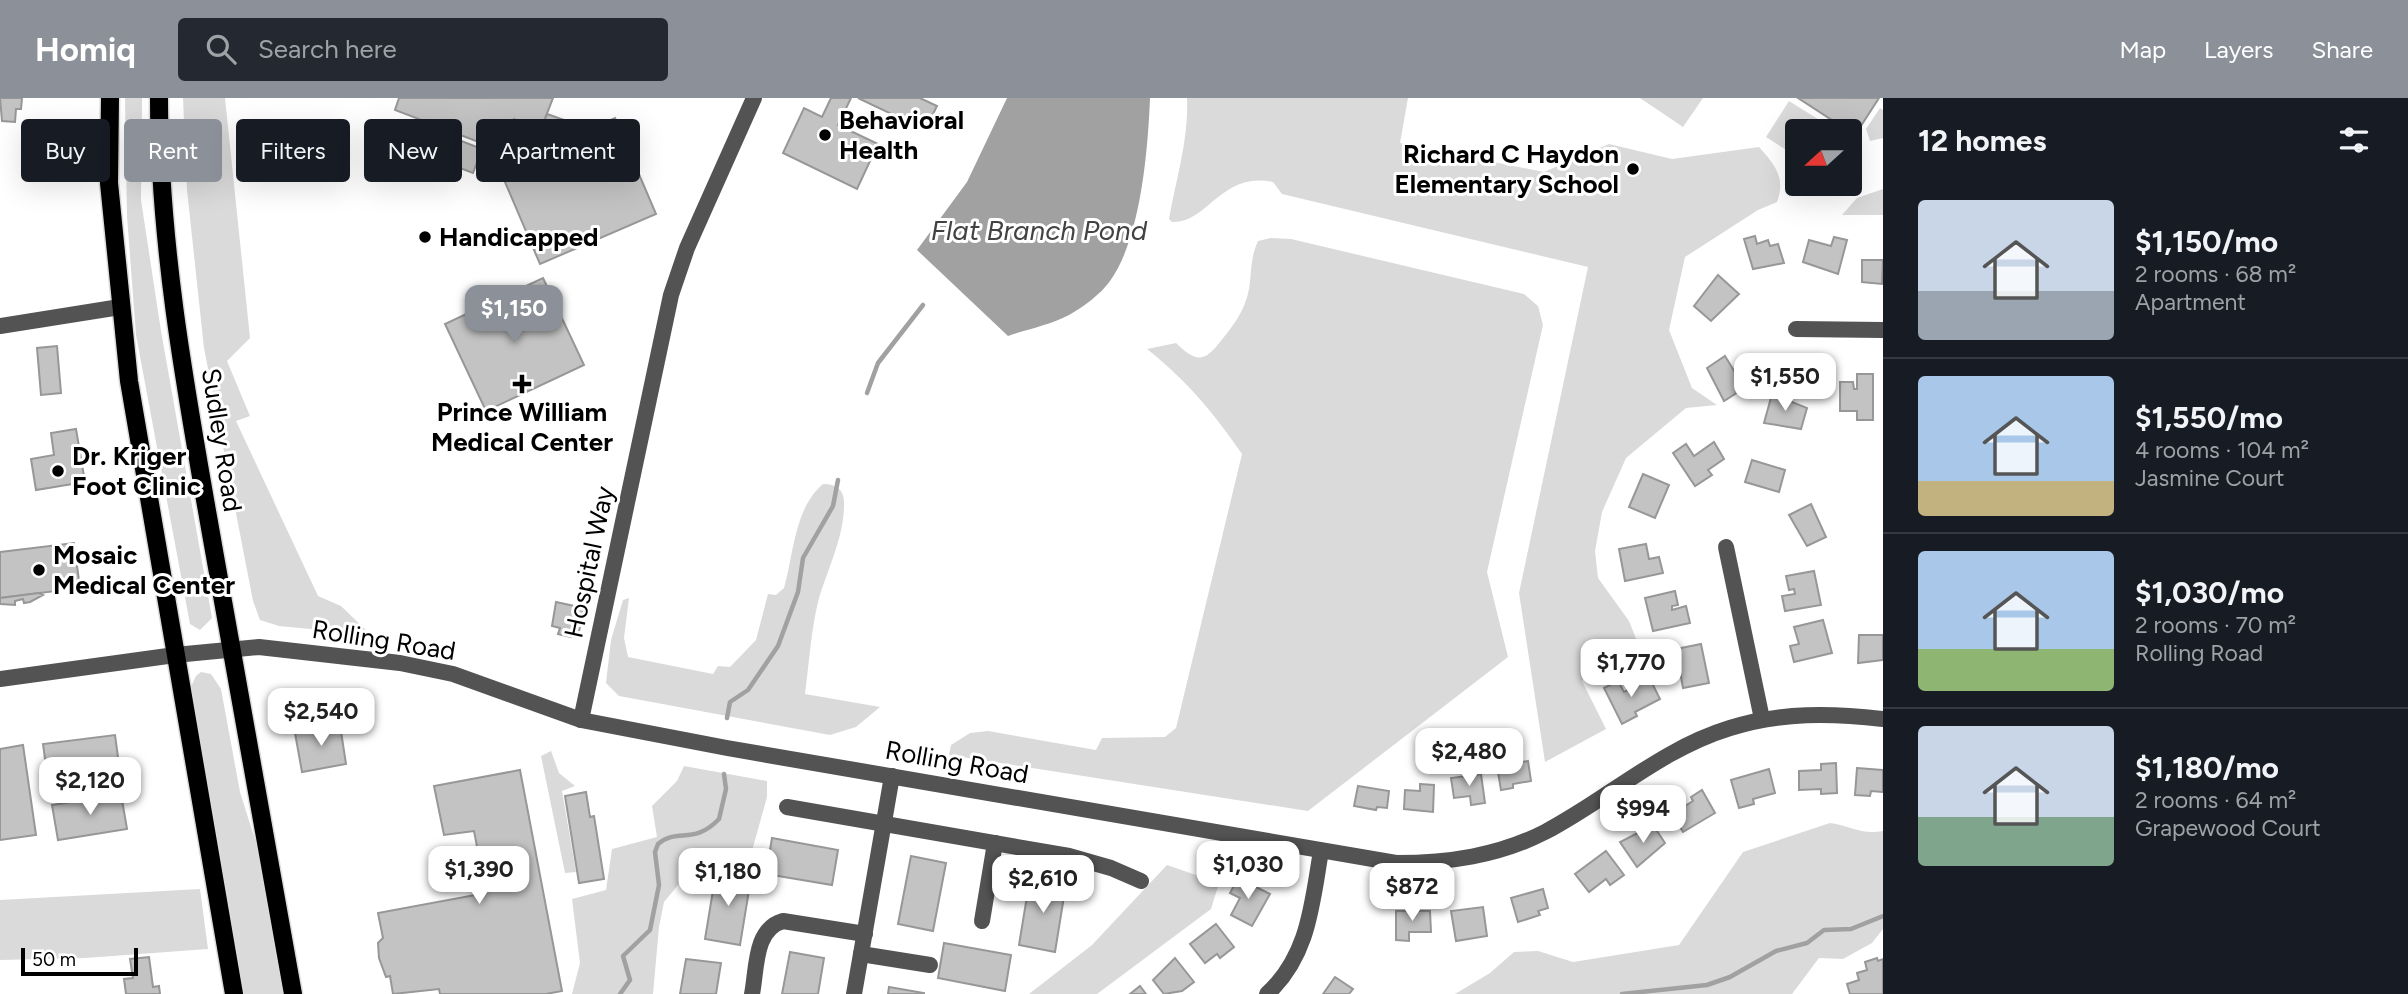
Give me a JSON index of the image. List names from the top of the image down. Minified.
{"streets":{"main road":["Sudley Road"],"street":["Hospital Way","Rolling Road"]},"crossings":[["Sudley Road","Rolling Road"],["Hospital Way","Rolling Road"]],"water":["Flat Branch Pond"],"places":{"other":["Behavioral Health","Richard C Haydon Elementary School","Handicapped","Dr. Kriger Foot Clinic","Mosaic Medical Center"],"health":["Prince William Medical Center"]},"scale_bar":"50 m","north":"left","page":{"header":"Homiq","search":"Search here","nav":["Map","Layers","Share"],"heading":"12 homes","chip":["Buy","Rent","Filters","New","Apartment"],"list":[{"name":"$1,150/mo","note":"2 rooms · 68 m² · Apartment"},{"name":"$1,550/mo","note":"4 rooms · 104 m² · Jasmine Court"},{"name":"$1,030/mo","note":"2 rooms · 70 m² · Rolling Road"},{"name":"$1,180/mo","note":"2 rooms · 64 m² · Grapewood Court"}],"price":["$1,150","$1,550","$1,770","$2,540","$2,480","$2,120","$994","$1,030","$1,390","$1,180","$2,610","$872"],"scale":"50 m"}}
